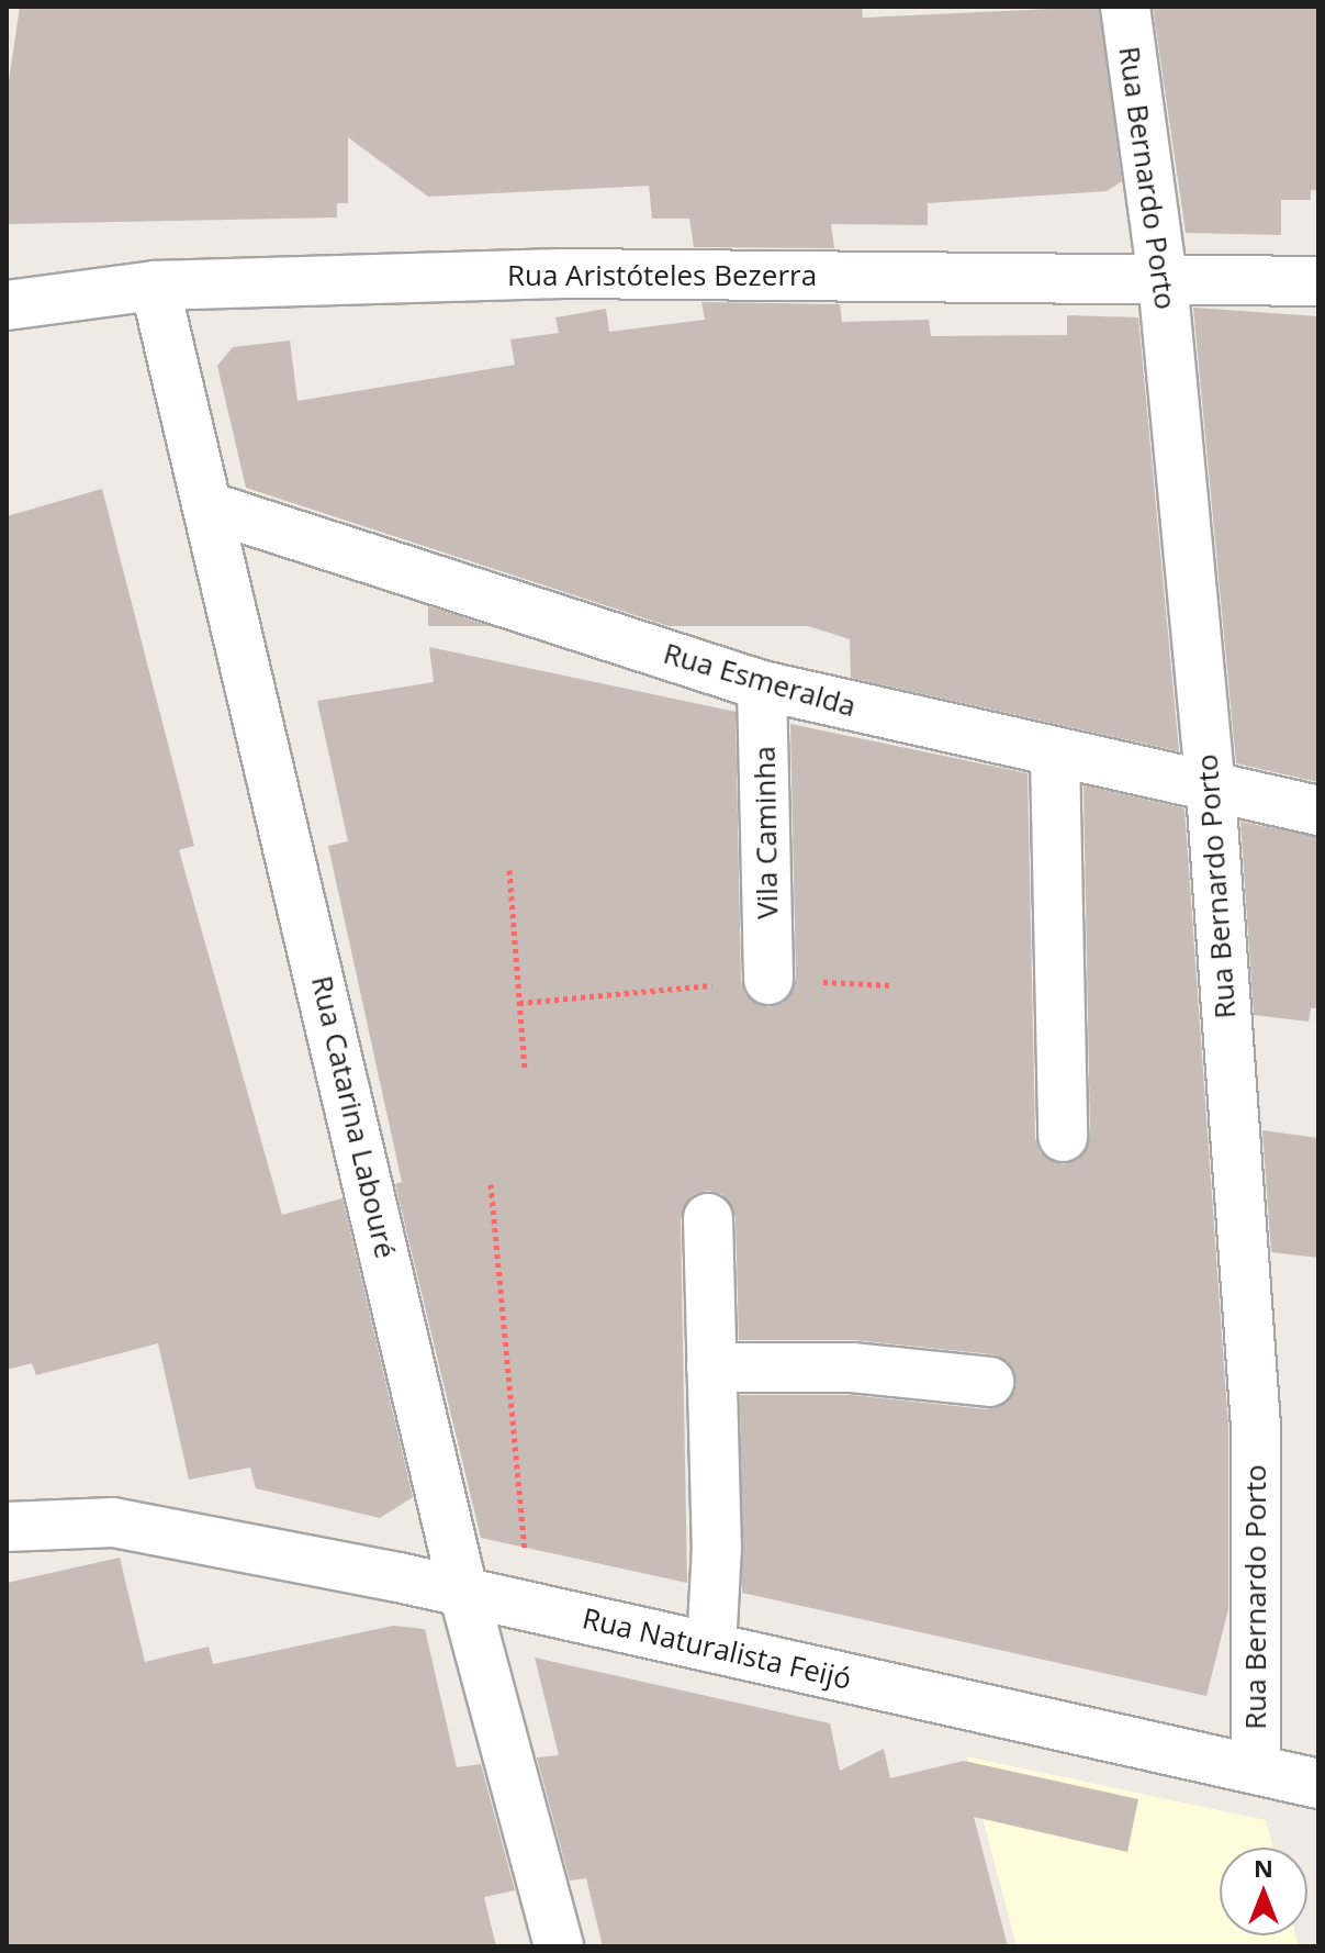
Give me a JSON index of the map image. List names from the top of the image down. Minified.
{"streets":{"street":["Rua Bernardo Porto","Rua Aristóteles Bezerra","Rua Esmeralda","Vila Caminha","Rua Catarina Labouré","Rua Naturalista Feijó"]},"crossings":[["Rua Bernardo Porto","Rua Aristóteles Bezerra"],["Rua Bernardo Porto","Rua Esmeralda"],["Rua Bernardo Porto","Rua Naturalista Feijó"],["Rua Aristóteles Bezerra","Rua Catarina Labouré"],["Rua Esmeralda","Vila Caminha"],["Rua Esmeralda","Rua Catarina Labouré"],["Rua Catarina Labouré","Rua Naturalista Feijó"]],"north":"top"}
